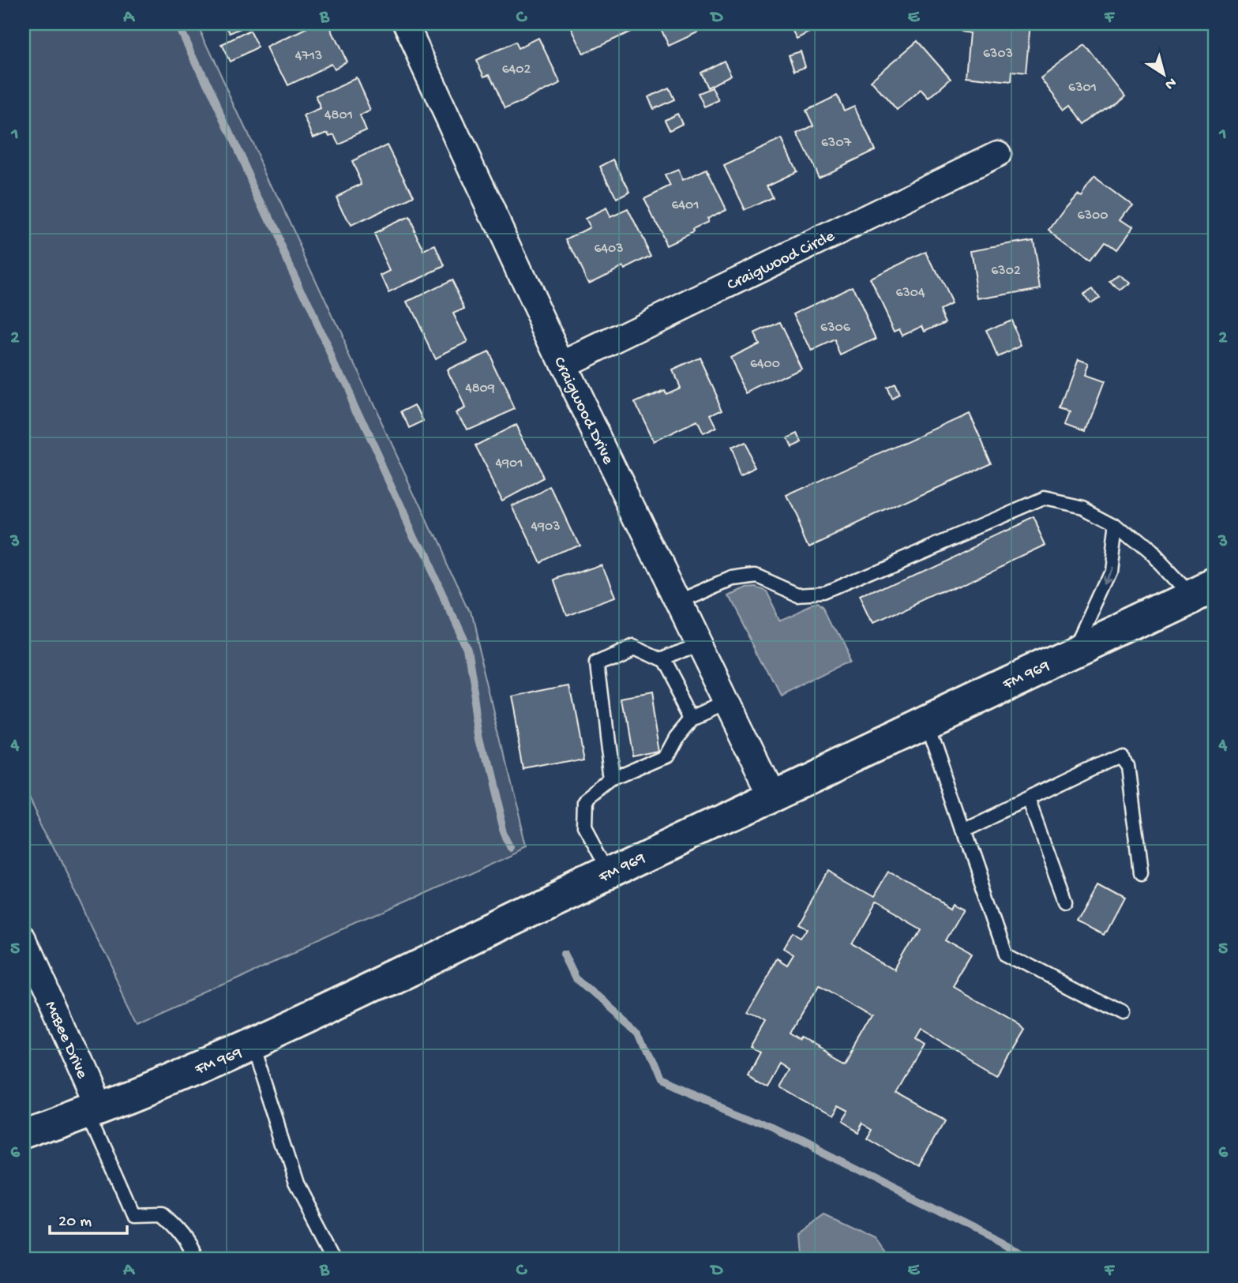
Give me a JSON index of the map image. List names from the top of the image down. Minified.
{"streets":{"main road":["FM 969"],"street":["Craigwood Circle","Craigwood Drive","McBee Drive"]},"crossings":[["Craigwood Circle","Craigwood Drive"],["Craigwood Drive","FM 969"],["FM 969","McBee Drive"]],"house_numbers":["6303","4713","6402","6301","4801","6307","6401","6300","6403","6302","6304","6306","6400","4809","4901","4903"],"scale_bar":"20 m","north":"bottom right","grid":{"columns":["A","B","C","D","E","F"],"rows":["1","2","3","4","5","6"]}}
